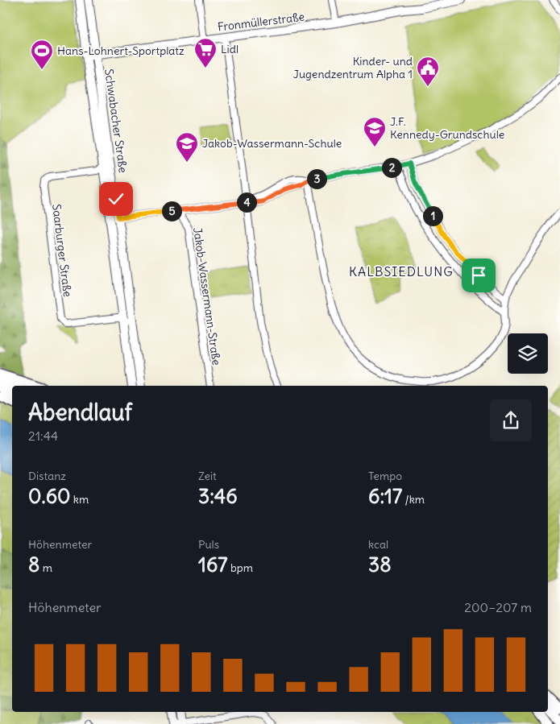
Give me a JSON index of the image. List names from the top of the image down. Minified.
{"streets":{"main road":["Fronmüllerstraße","Schwabacher Straße"],"street":["Saarburger Straße","Jakob-Wassermann-Straße"]},"crossings":[["Fronmüllerstraße","Schwabacher Straße"],["Schwabacher Straße","Saarburger Straße"]],"districts":["KALBSIEDLUNG"],"places":{"supermarket":["Lidl"],"sports":["Hans-Lohnert-Sportplatz"],"public building":["Kinder- und Jugendzentrum Alpha 1"],"school or university":["J.F. Kennedy-Grundschule","Jakob-Wassermann-Schule"]},"page":{"pins":["2","3","4","5","1"],"heading":["Abendlauf","21:44"],"stats":[["Distanz","0.60 km"],["Zeit","3:46"],["Tempo","6:17 /km"],["Höhenmeter","8 m"],["Puls","167 bpm"],["kcal","38"]],"chart":["Höhenmeter","200–207 m"]}}
